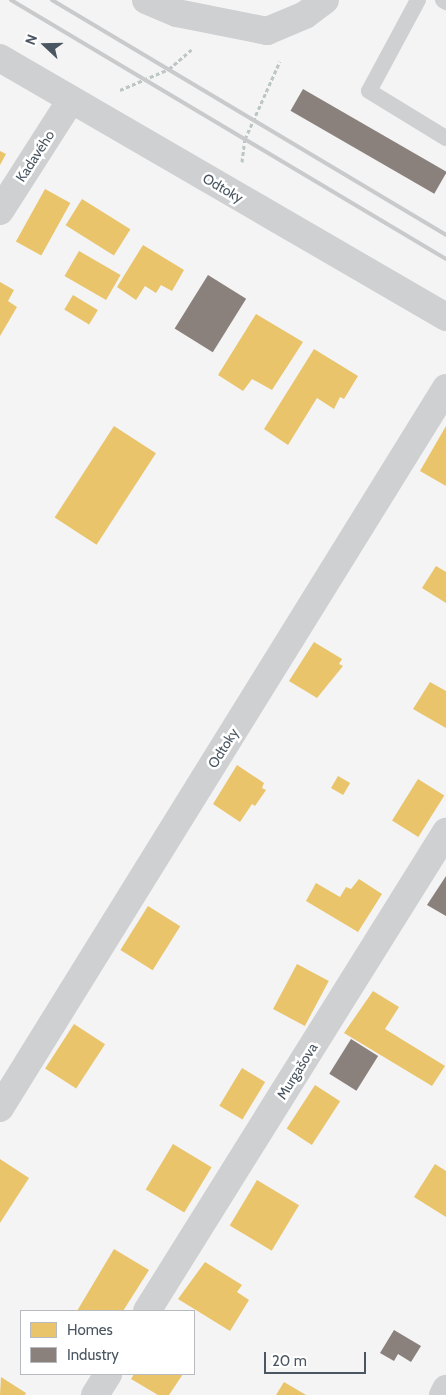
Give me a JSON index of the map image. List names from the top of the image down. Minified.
{"streets":{"street":["Kadavého","Odtoky","Murgašova"]},"crossings":[["Kadavého","Odtoky"]],"legend":["Homes","Industry"],"scale_bar":"20 m","north":"left"}
